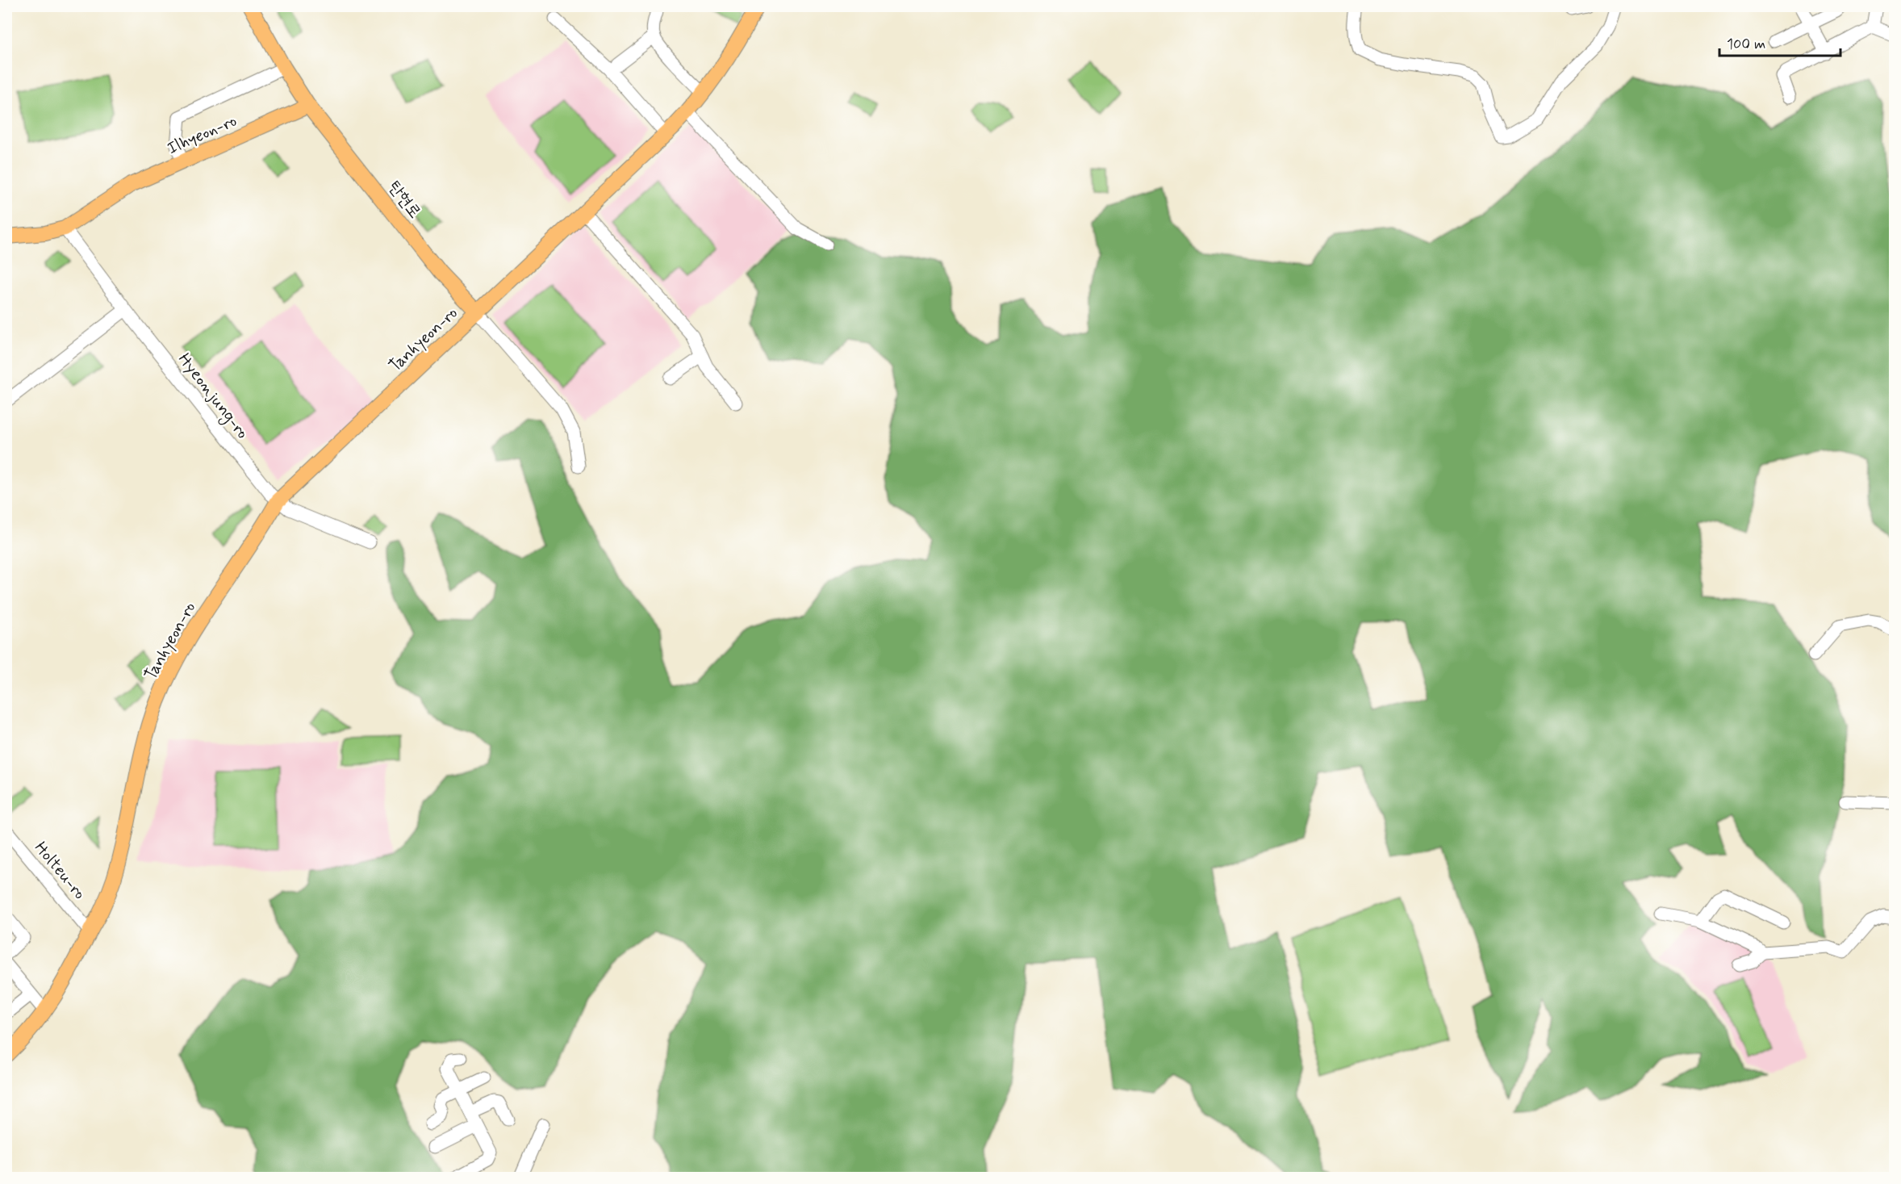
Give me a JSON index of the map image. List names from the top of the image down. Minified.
{"streets":{"main road":["Ilhyeon-ro","탄현로","Tanhyeon-ro"],"street":["Hyeonjung-ro","Holteu-ro"]},"crossings":[["Ilhyeon-ro","탄현로"],["Ilhyeon-ro","Hyeonjung-ro"],["탄현로","Tanhyeon-ro"],["Tanhyeon-ro","Hyeonjung-ro"],["Tanhyeon-ro","Holteu-ro"]],"scale_bar":"100 m"}
